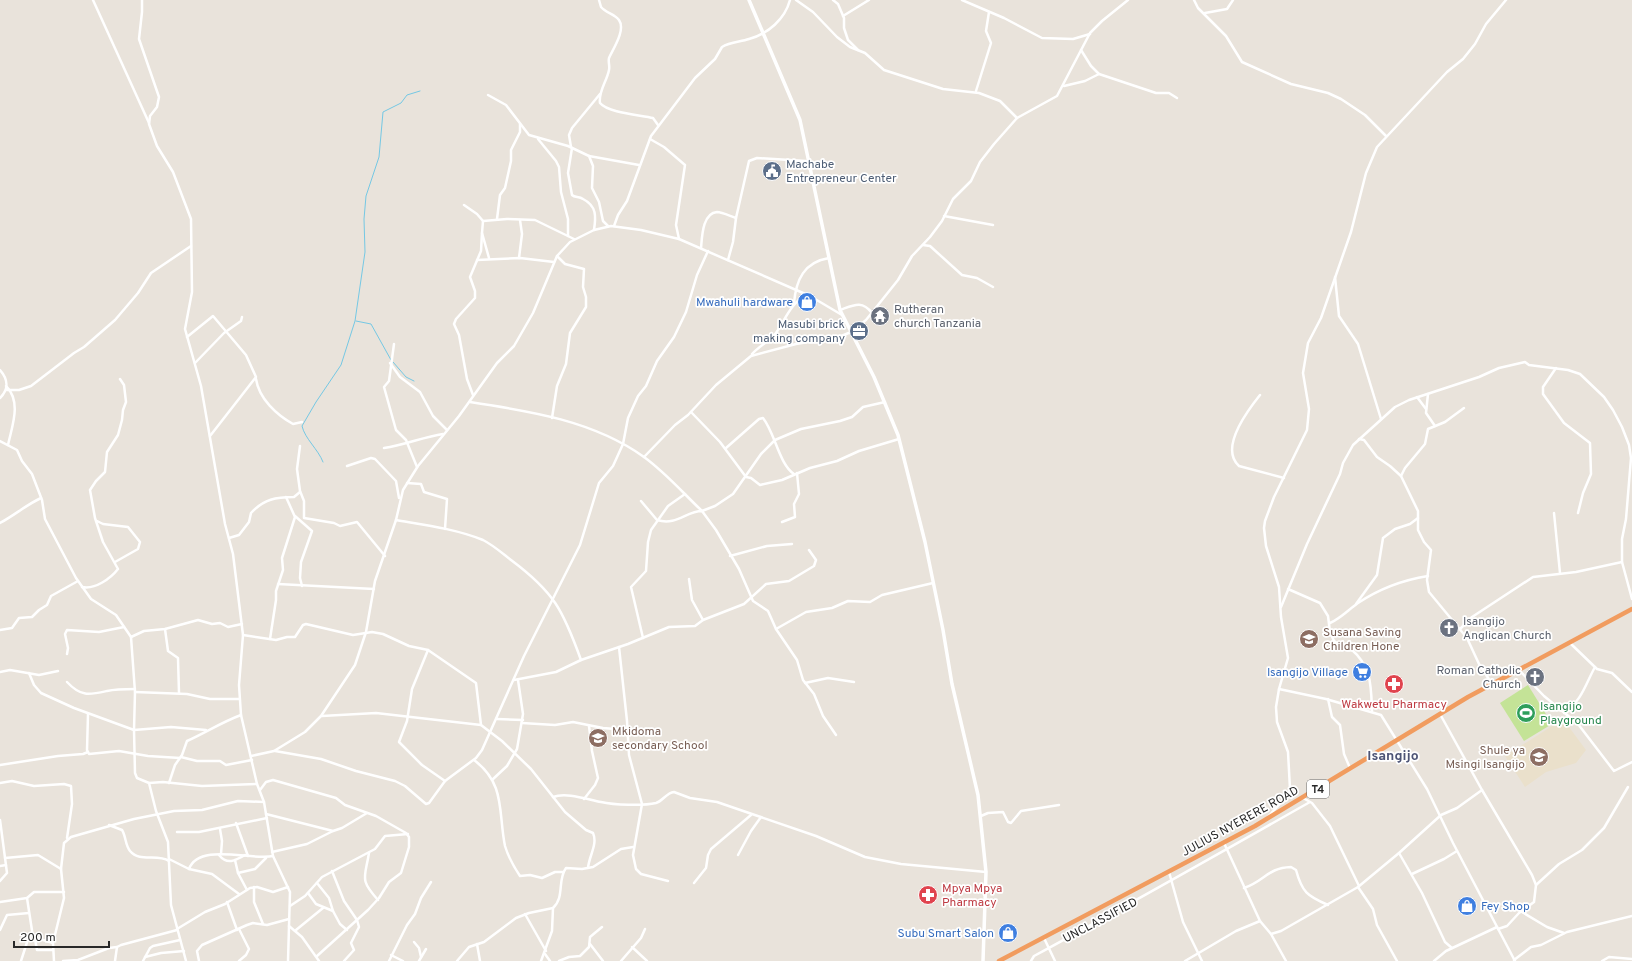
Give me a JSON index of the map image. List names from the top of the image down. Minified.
{"streets":{"highway":["T4","JULIUS NYERERE ROAD"],"street":["UNCLASSIFIED"]},"districts":["Isangijo"],"places":{"public building":["Machabe Entrepreneur Center"],"shop":["Mwahuli hardware","Fey Shop","Subu Smart Salon"],"temple":["Rutheran church Tanzania"],"office":["Masubi brick making company"],"church":["Isangijo Anglican Church","Roman Catholic Church"],"school or university":["Susana Saving Children Hone","Mkidoma secondary School","Shule ya Msingi Isangijo"],"supermarket":["Isangijo Village"],"pharmacy":["Wakwetu Pharmacy","Mpya Mpya Pharmacy"],"sports":["Isangijo Playground"]},"scale_bar":"200 m"}
